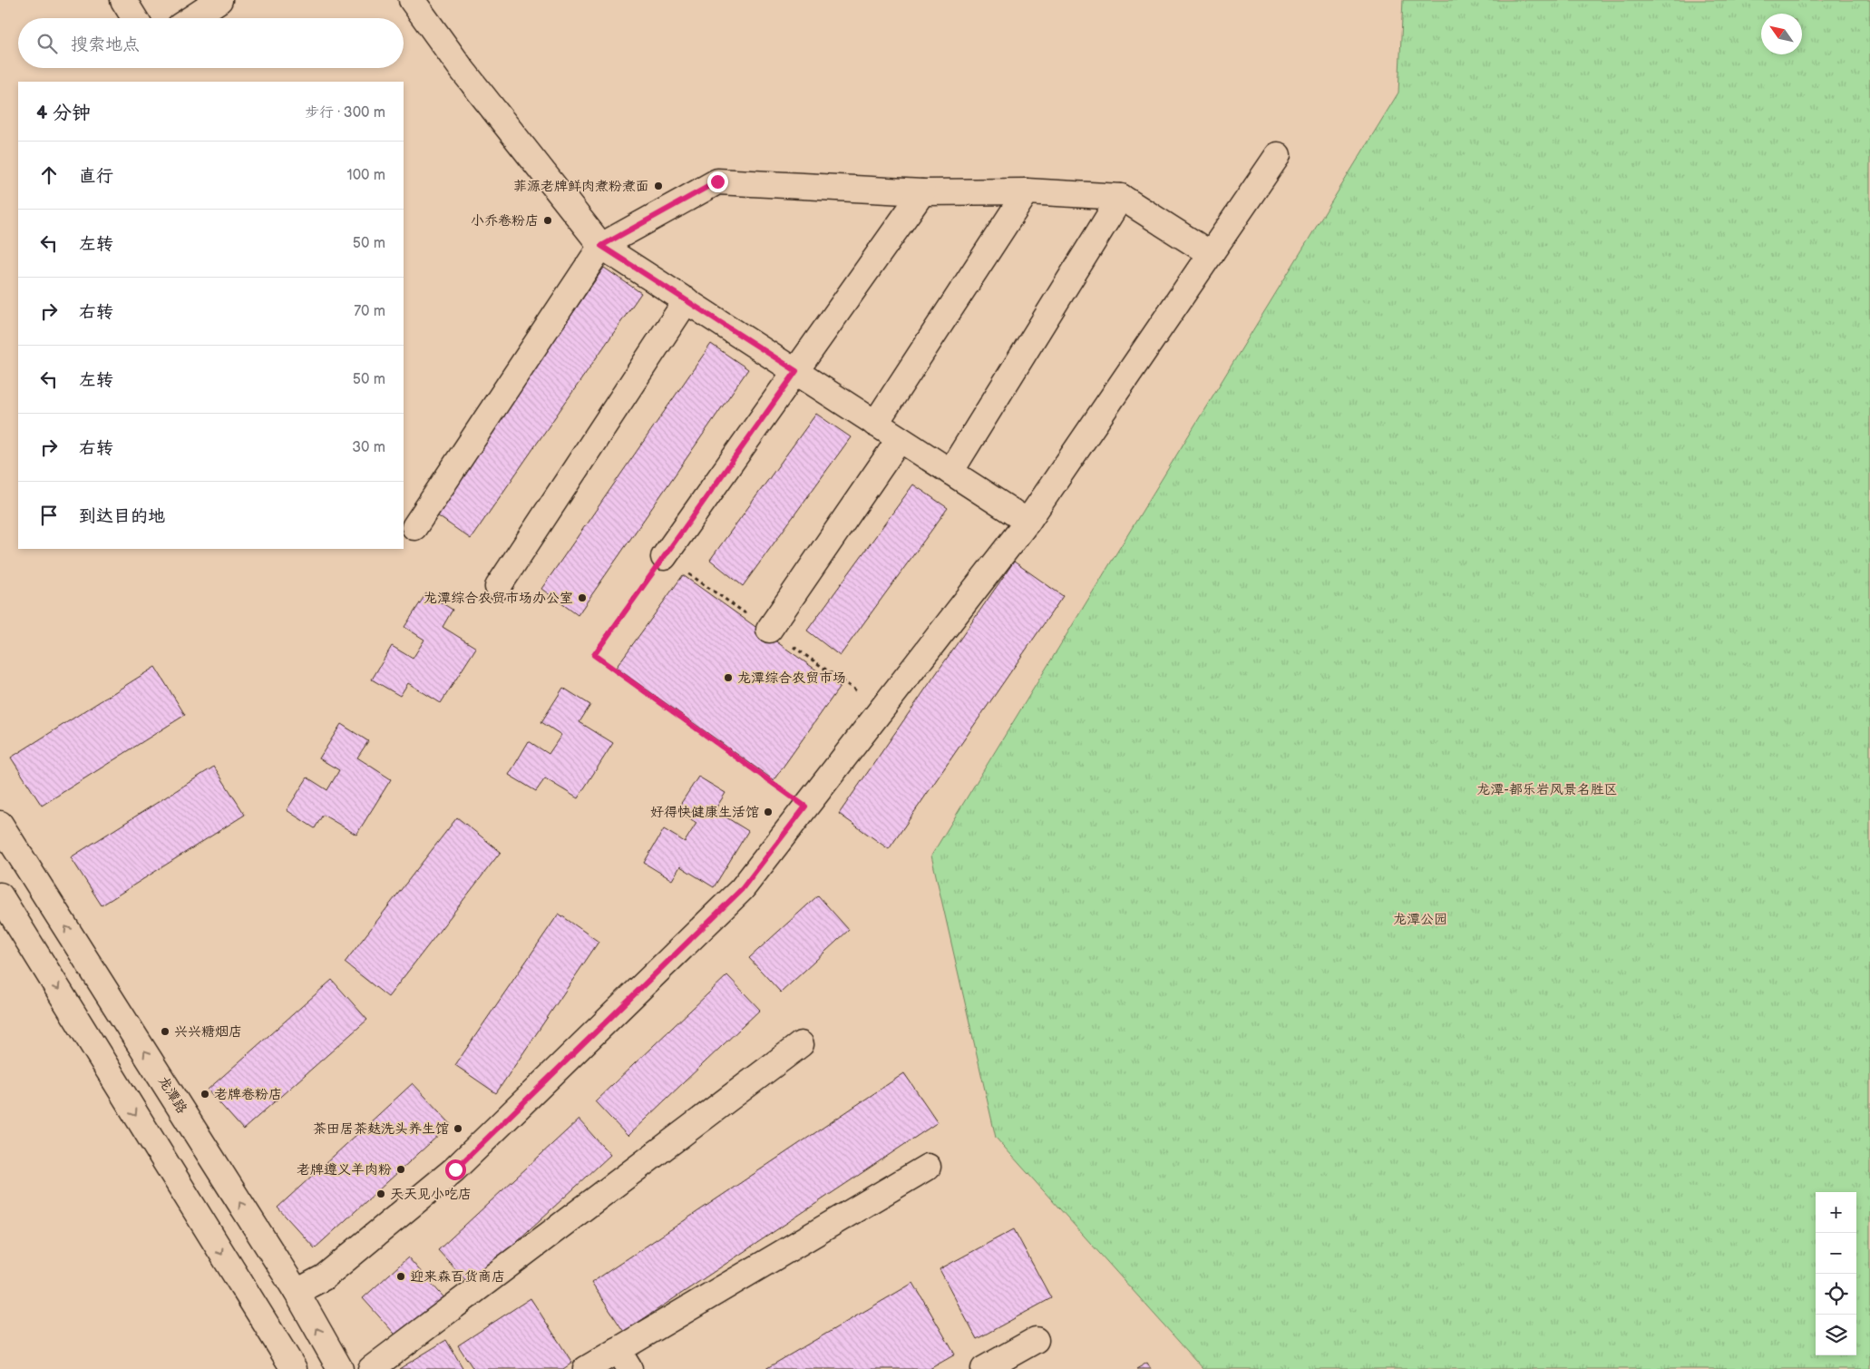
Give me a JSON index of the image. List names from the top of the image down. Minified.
{"streets":{"street":["龙潭路"]},"parks":["龙潭-都乐岩风景名胜区","龙潭公园"],"places":["菲源老牌鲜肉煮粉煮面","小乔卷粉店","龙潭综合农贸市场办公室","龙潭综合农贸市场","好得快健康生活馆","兴兴糖烟店","老牌卷粉店","茶田居茶麸洗头养生馆","老牌遵义羊肉粉","天天见小吃店","迎来森百货商店"],"north":"top left","page":{"search":"搜索地点","heading":["4 分钟","步行 · 300 m"],"list":[["直行","100 m"],["左转","50 m"],["右转","70 m"],["左转","50 m"],["右转","30 m"],"到达目的地"],"map_buttons":["+","−"]}}
